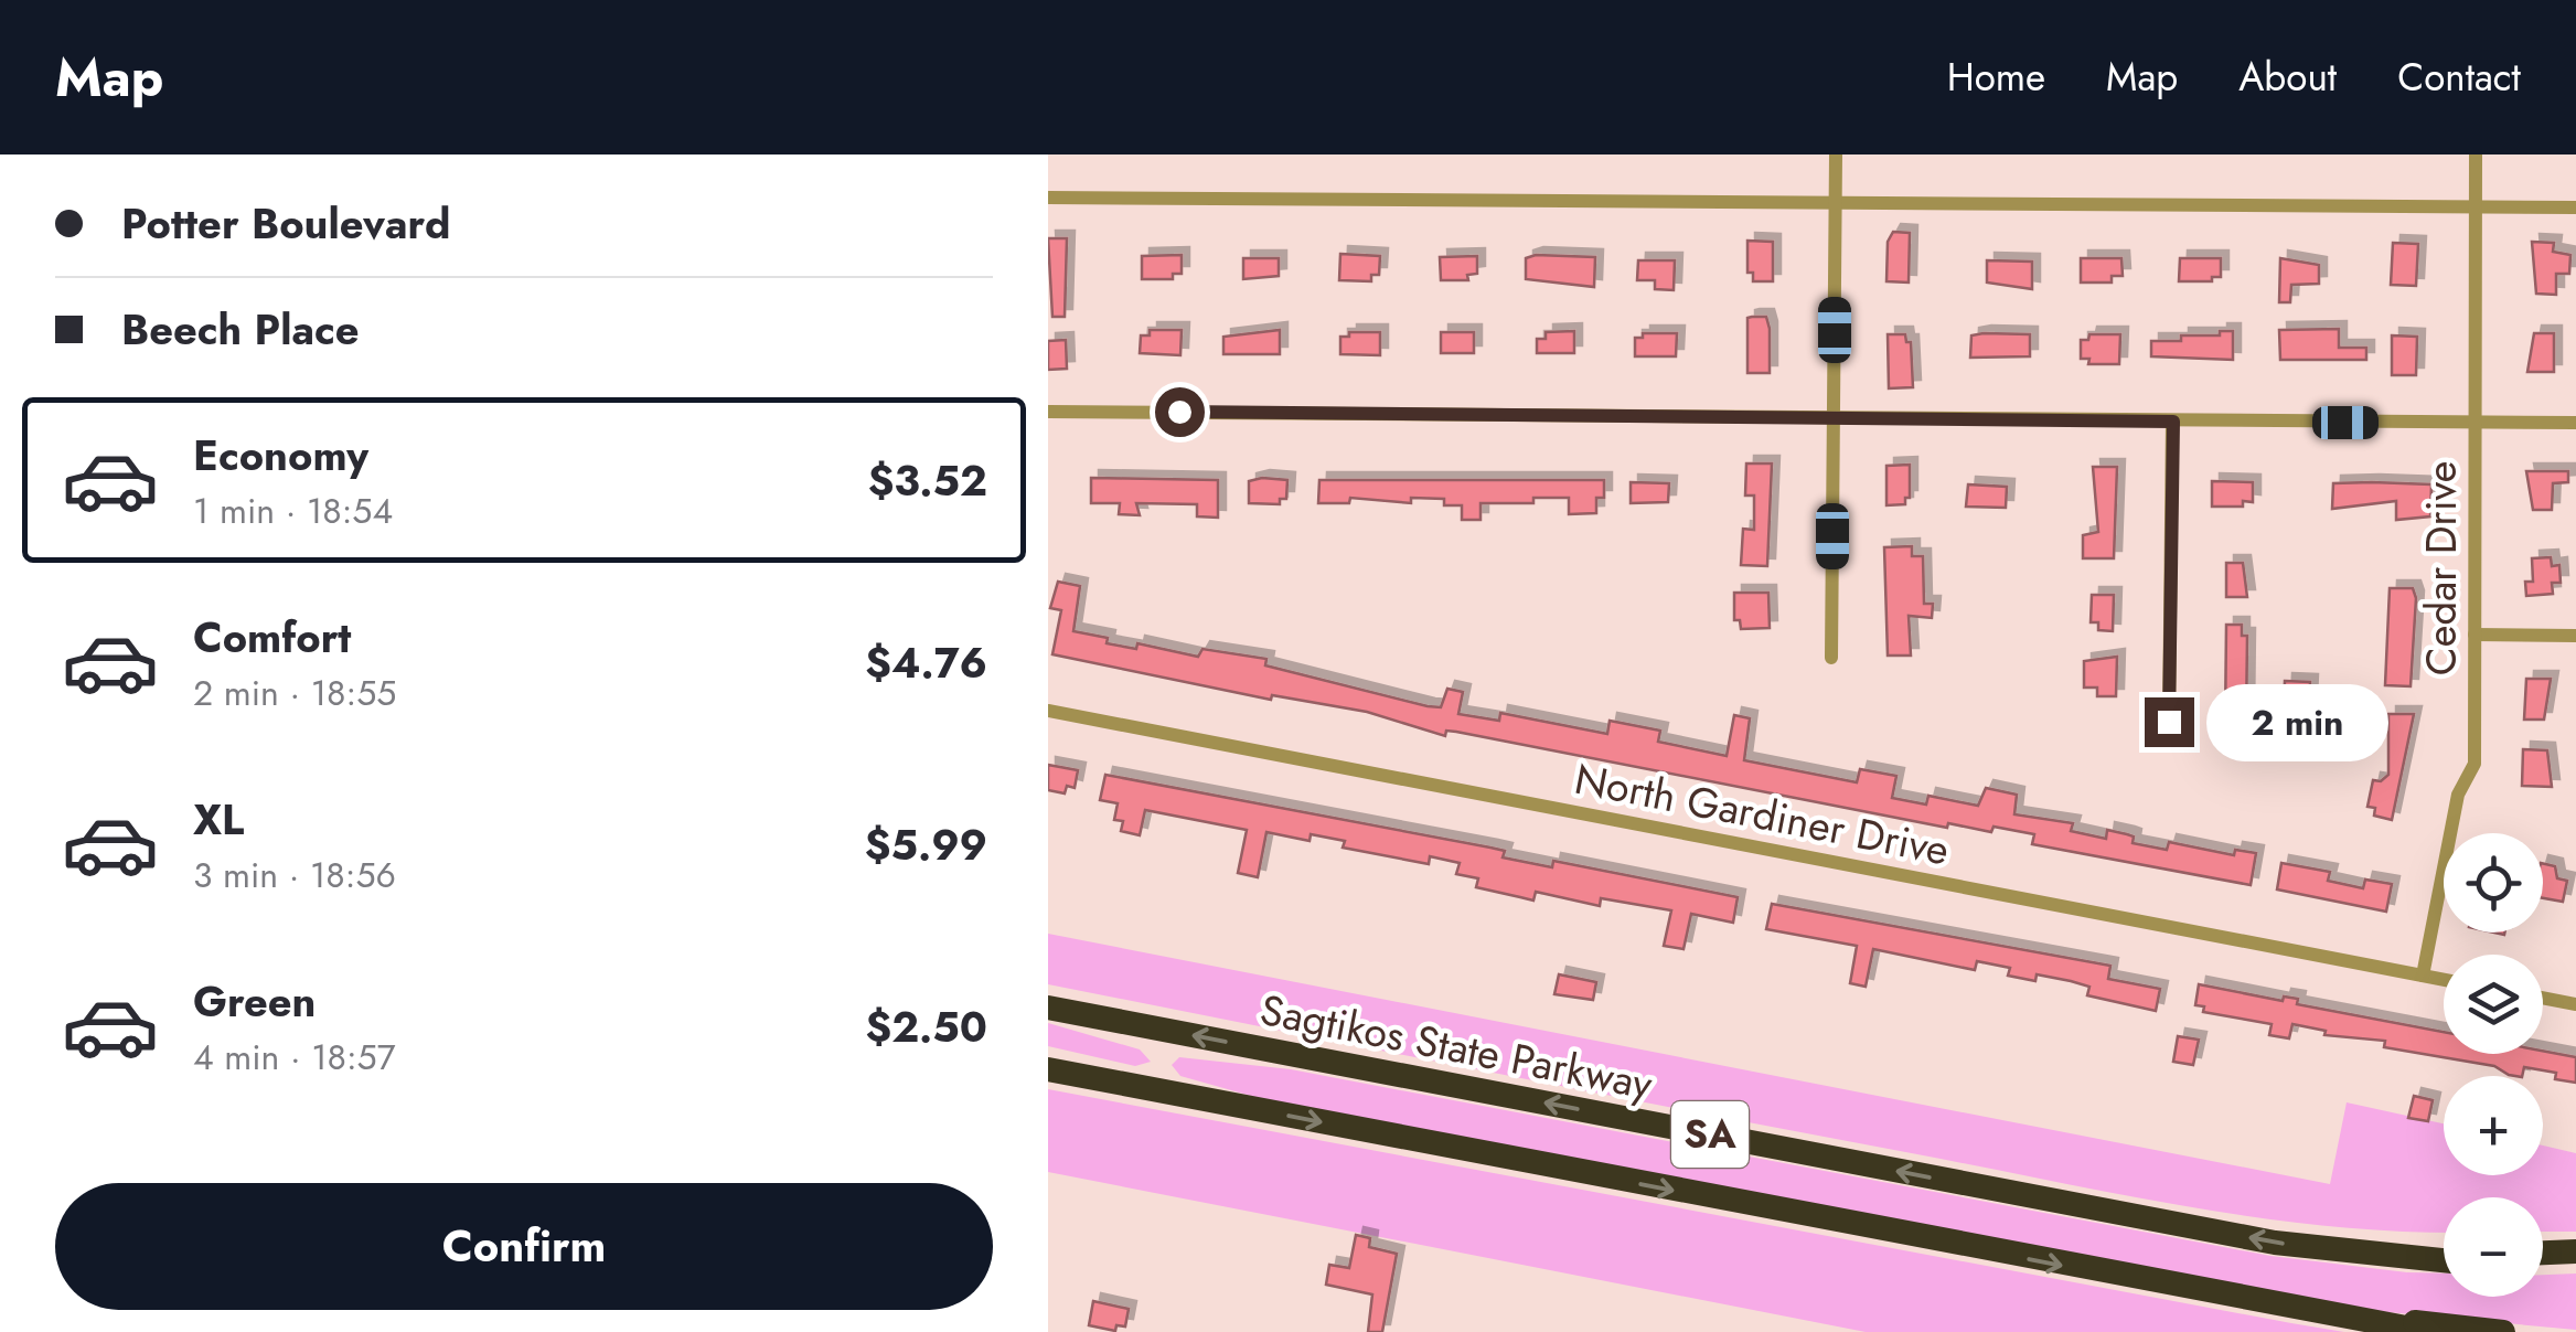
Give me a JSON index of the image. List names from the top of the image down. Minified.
{"streets":{"highway":["Sagtikos State Parkway","SA"],"street":["Cedar Drive","North Gardiner Drive"]},"crossings":[["Cedar Drive","North Gardiner Drive"]],"page":{"header":"Map","nav":["Home","Map","About","Contact"],"banner":["Potter Boulevard","Beech Place"],"list":[{"name":"Economy","note":"1 min · 18:54","value":"$3.52"},{"name":"Comfort","note":"2 min · 18:55","value":"$4.76"},{"name":"XL","note":"3 min · 18:56","value":"$5.99"},{"name":"Green","note":"4 min · 18:57","value":"$2.50"}],"bubble":"2 min","map_buttons":["+","−"],"buttons":"Confirm"}}
